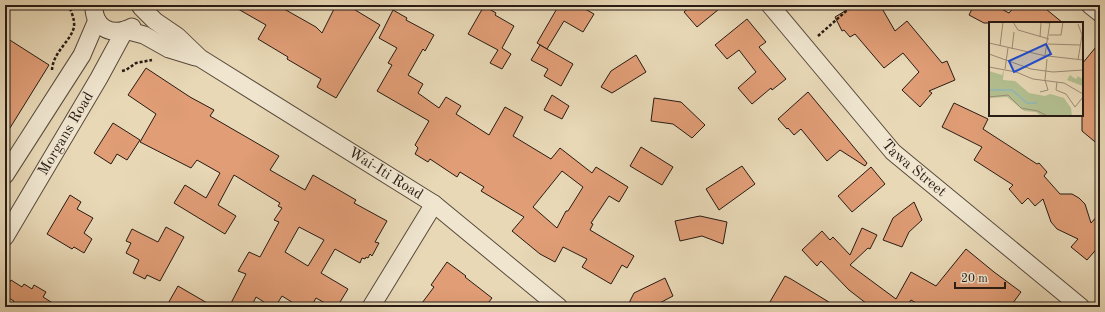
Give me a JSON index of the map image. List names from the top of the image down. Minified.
{"streets":{"street":["Morgans Road","Tawa Street","Wai-Iti Road"]},"crossings":[["Morgans Road","Wai-Iti Road"]],"scale_bar":"20 m"}
